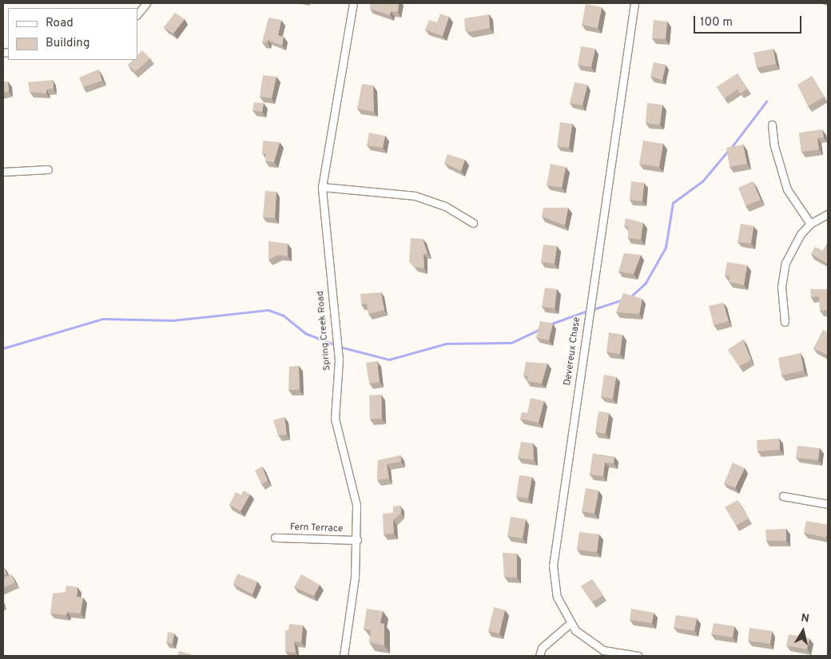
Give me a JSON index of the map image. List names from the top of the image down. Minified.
{"streets":{"street":["Spring Creek Road","Devereux Chase","Fern Terrace"]},"crossings":[["Spring Creek Road","Fern Terrace"]],"legend":["Road","Building"],"scale_bar":"100 m","north":"top"}
